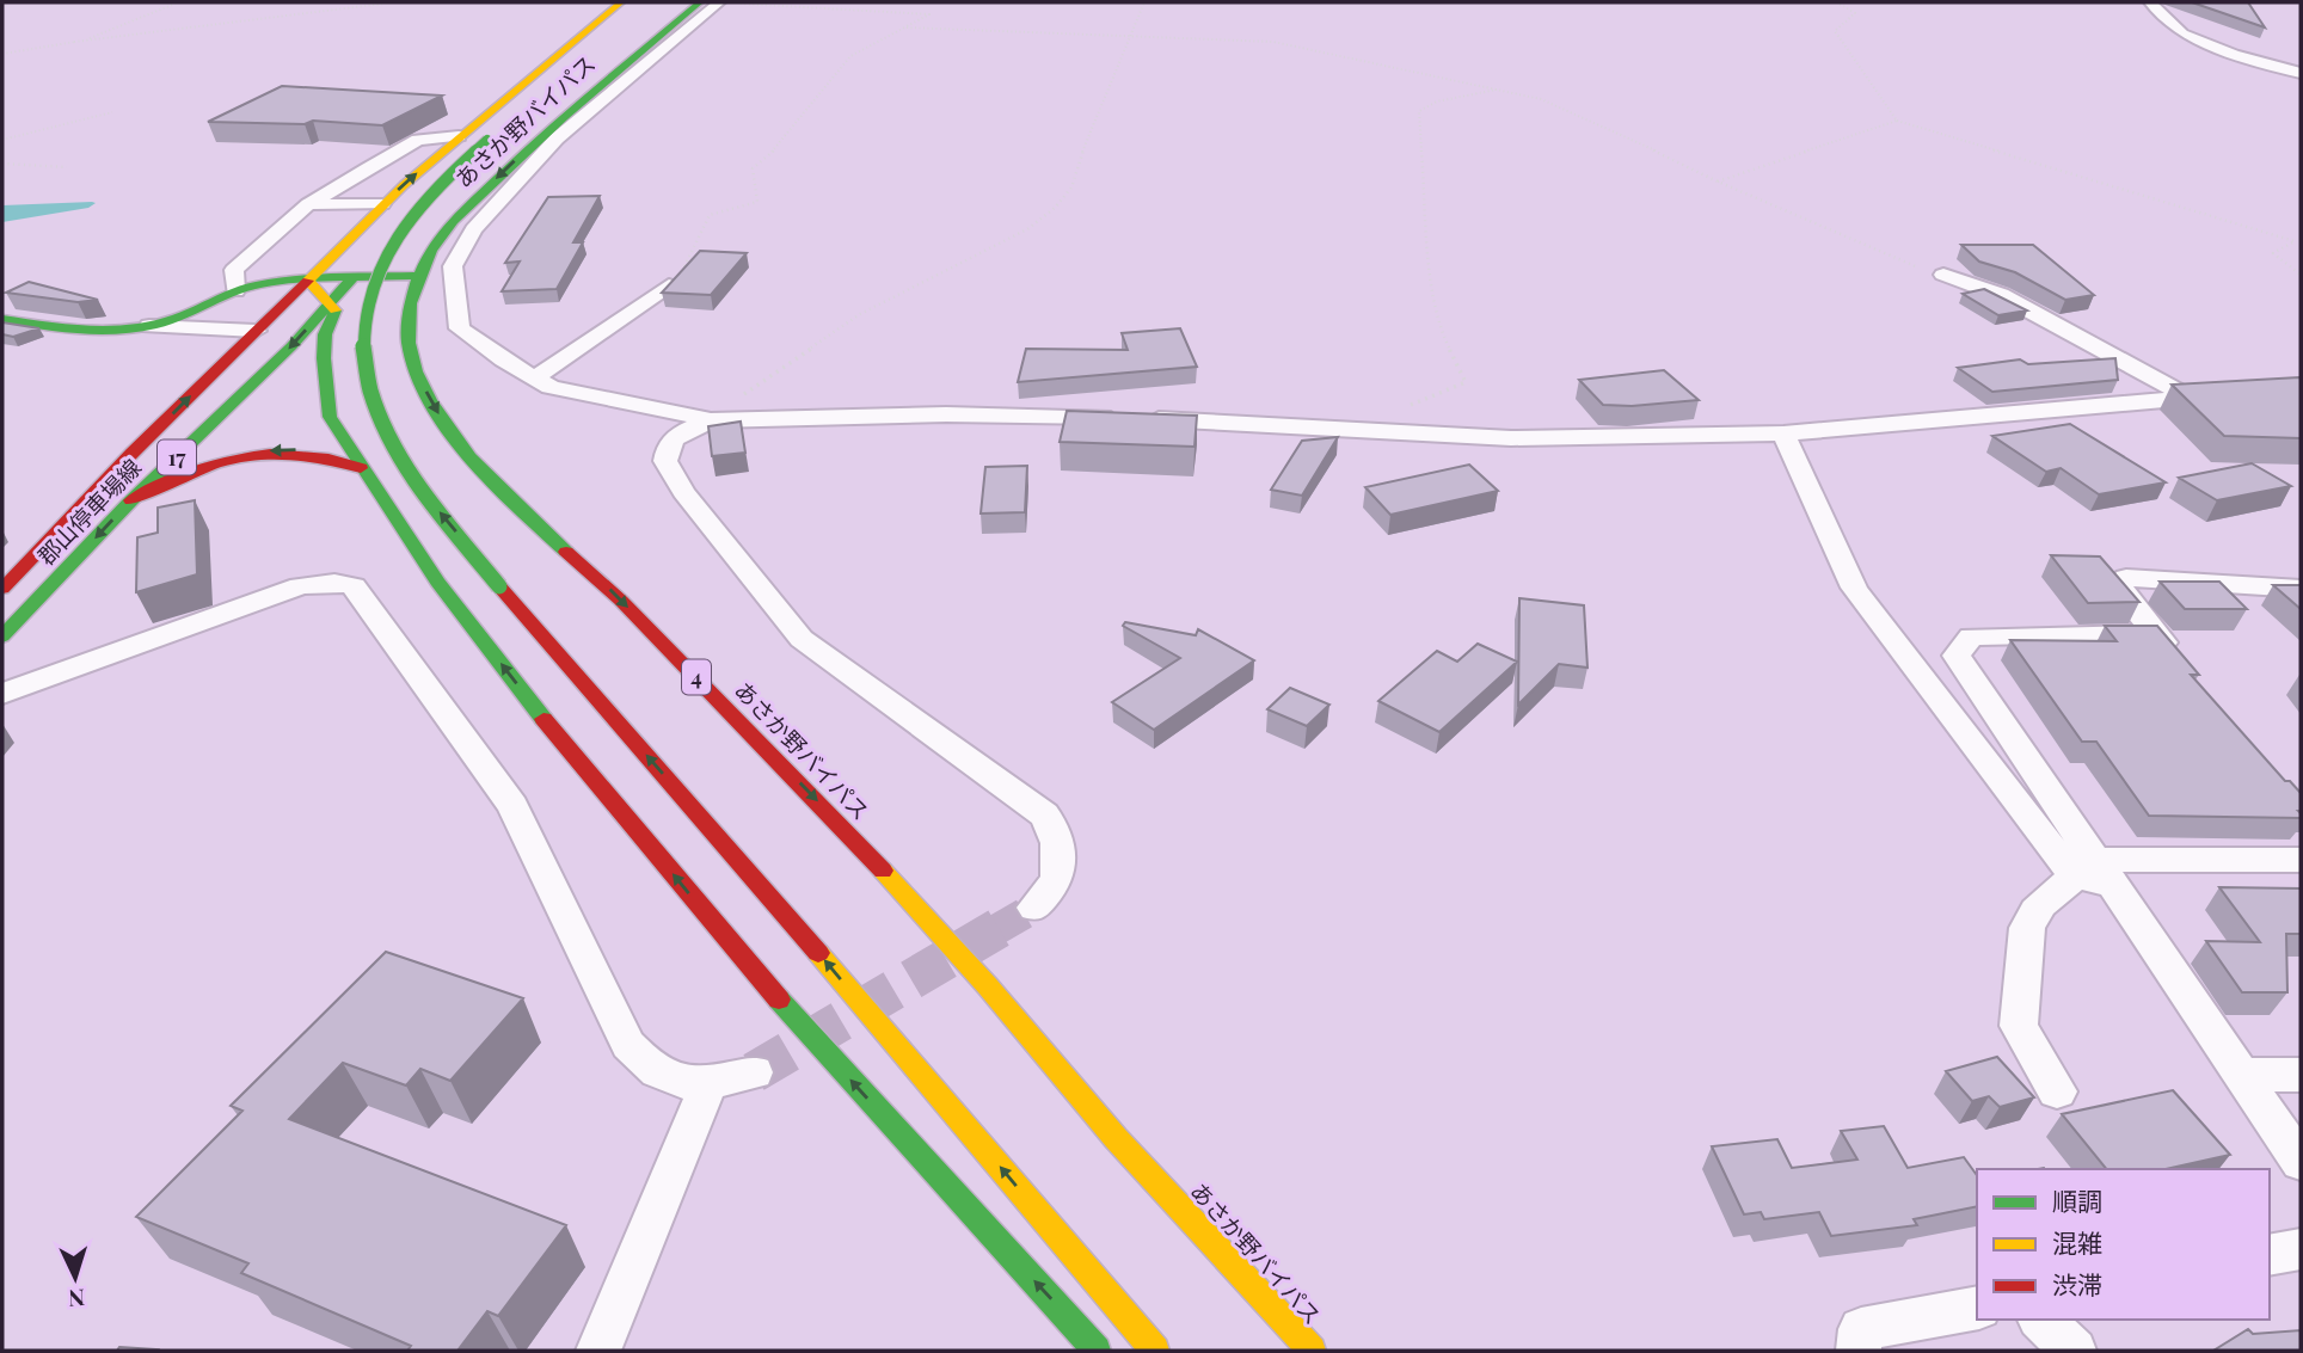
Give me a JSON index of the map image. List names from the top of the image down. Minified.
{"streets":{"main road":["あさか野バイパス","17","郡山停車場線","4"]},"legend":["順調","混雑","渋滞"],"north":"bottom"}
